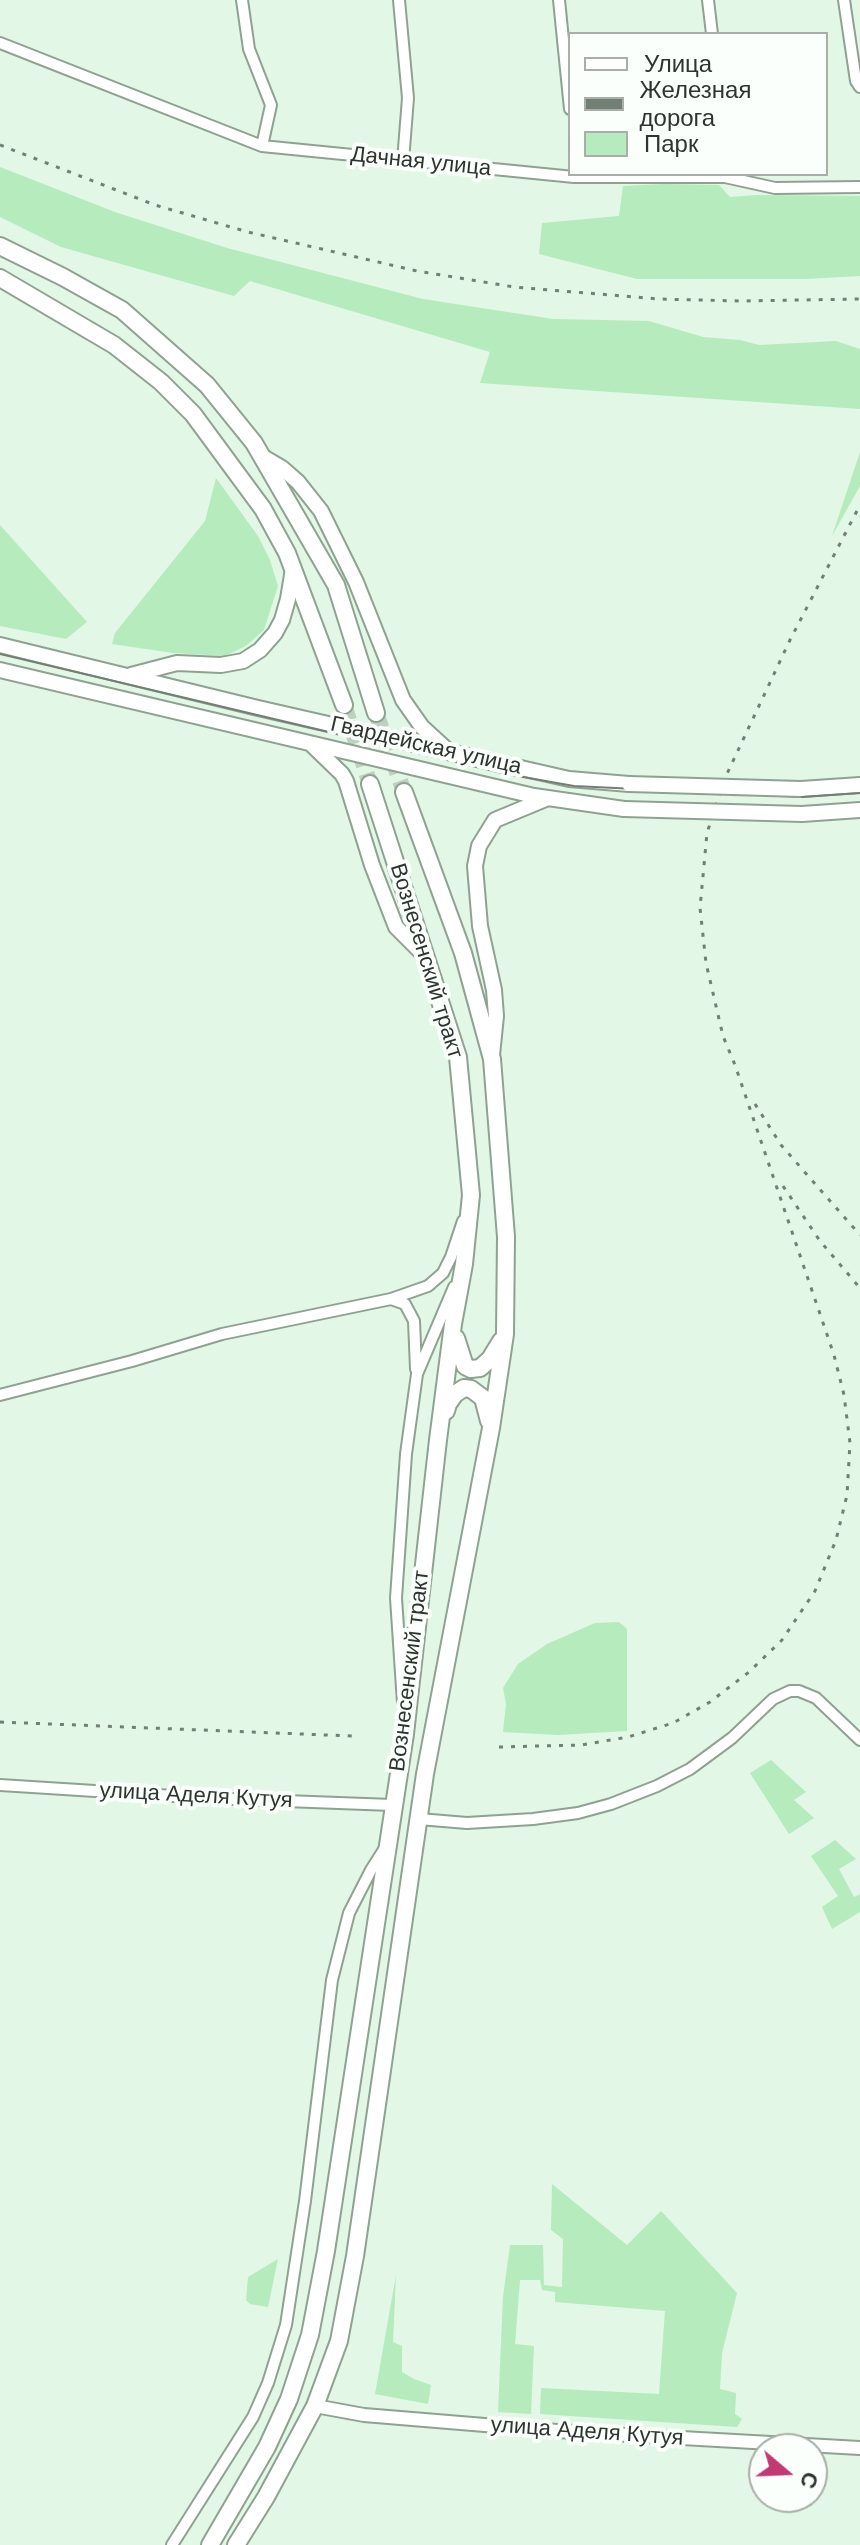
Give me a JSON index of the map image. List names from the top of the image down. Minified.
{"streets":{"main road":["Гвардейская улица","Вознесенский тракт"],"street":["Дачная улица","улица Аделя Кутуя"]},"crossings":[["Вознесенский тракт","улица Аделя Кутуя"]],"legend":["Улица","Железная дорога","Парк"],"north":"right"}
